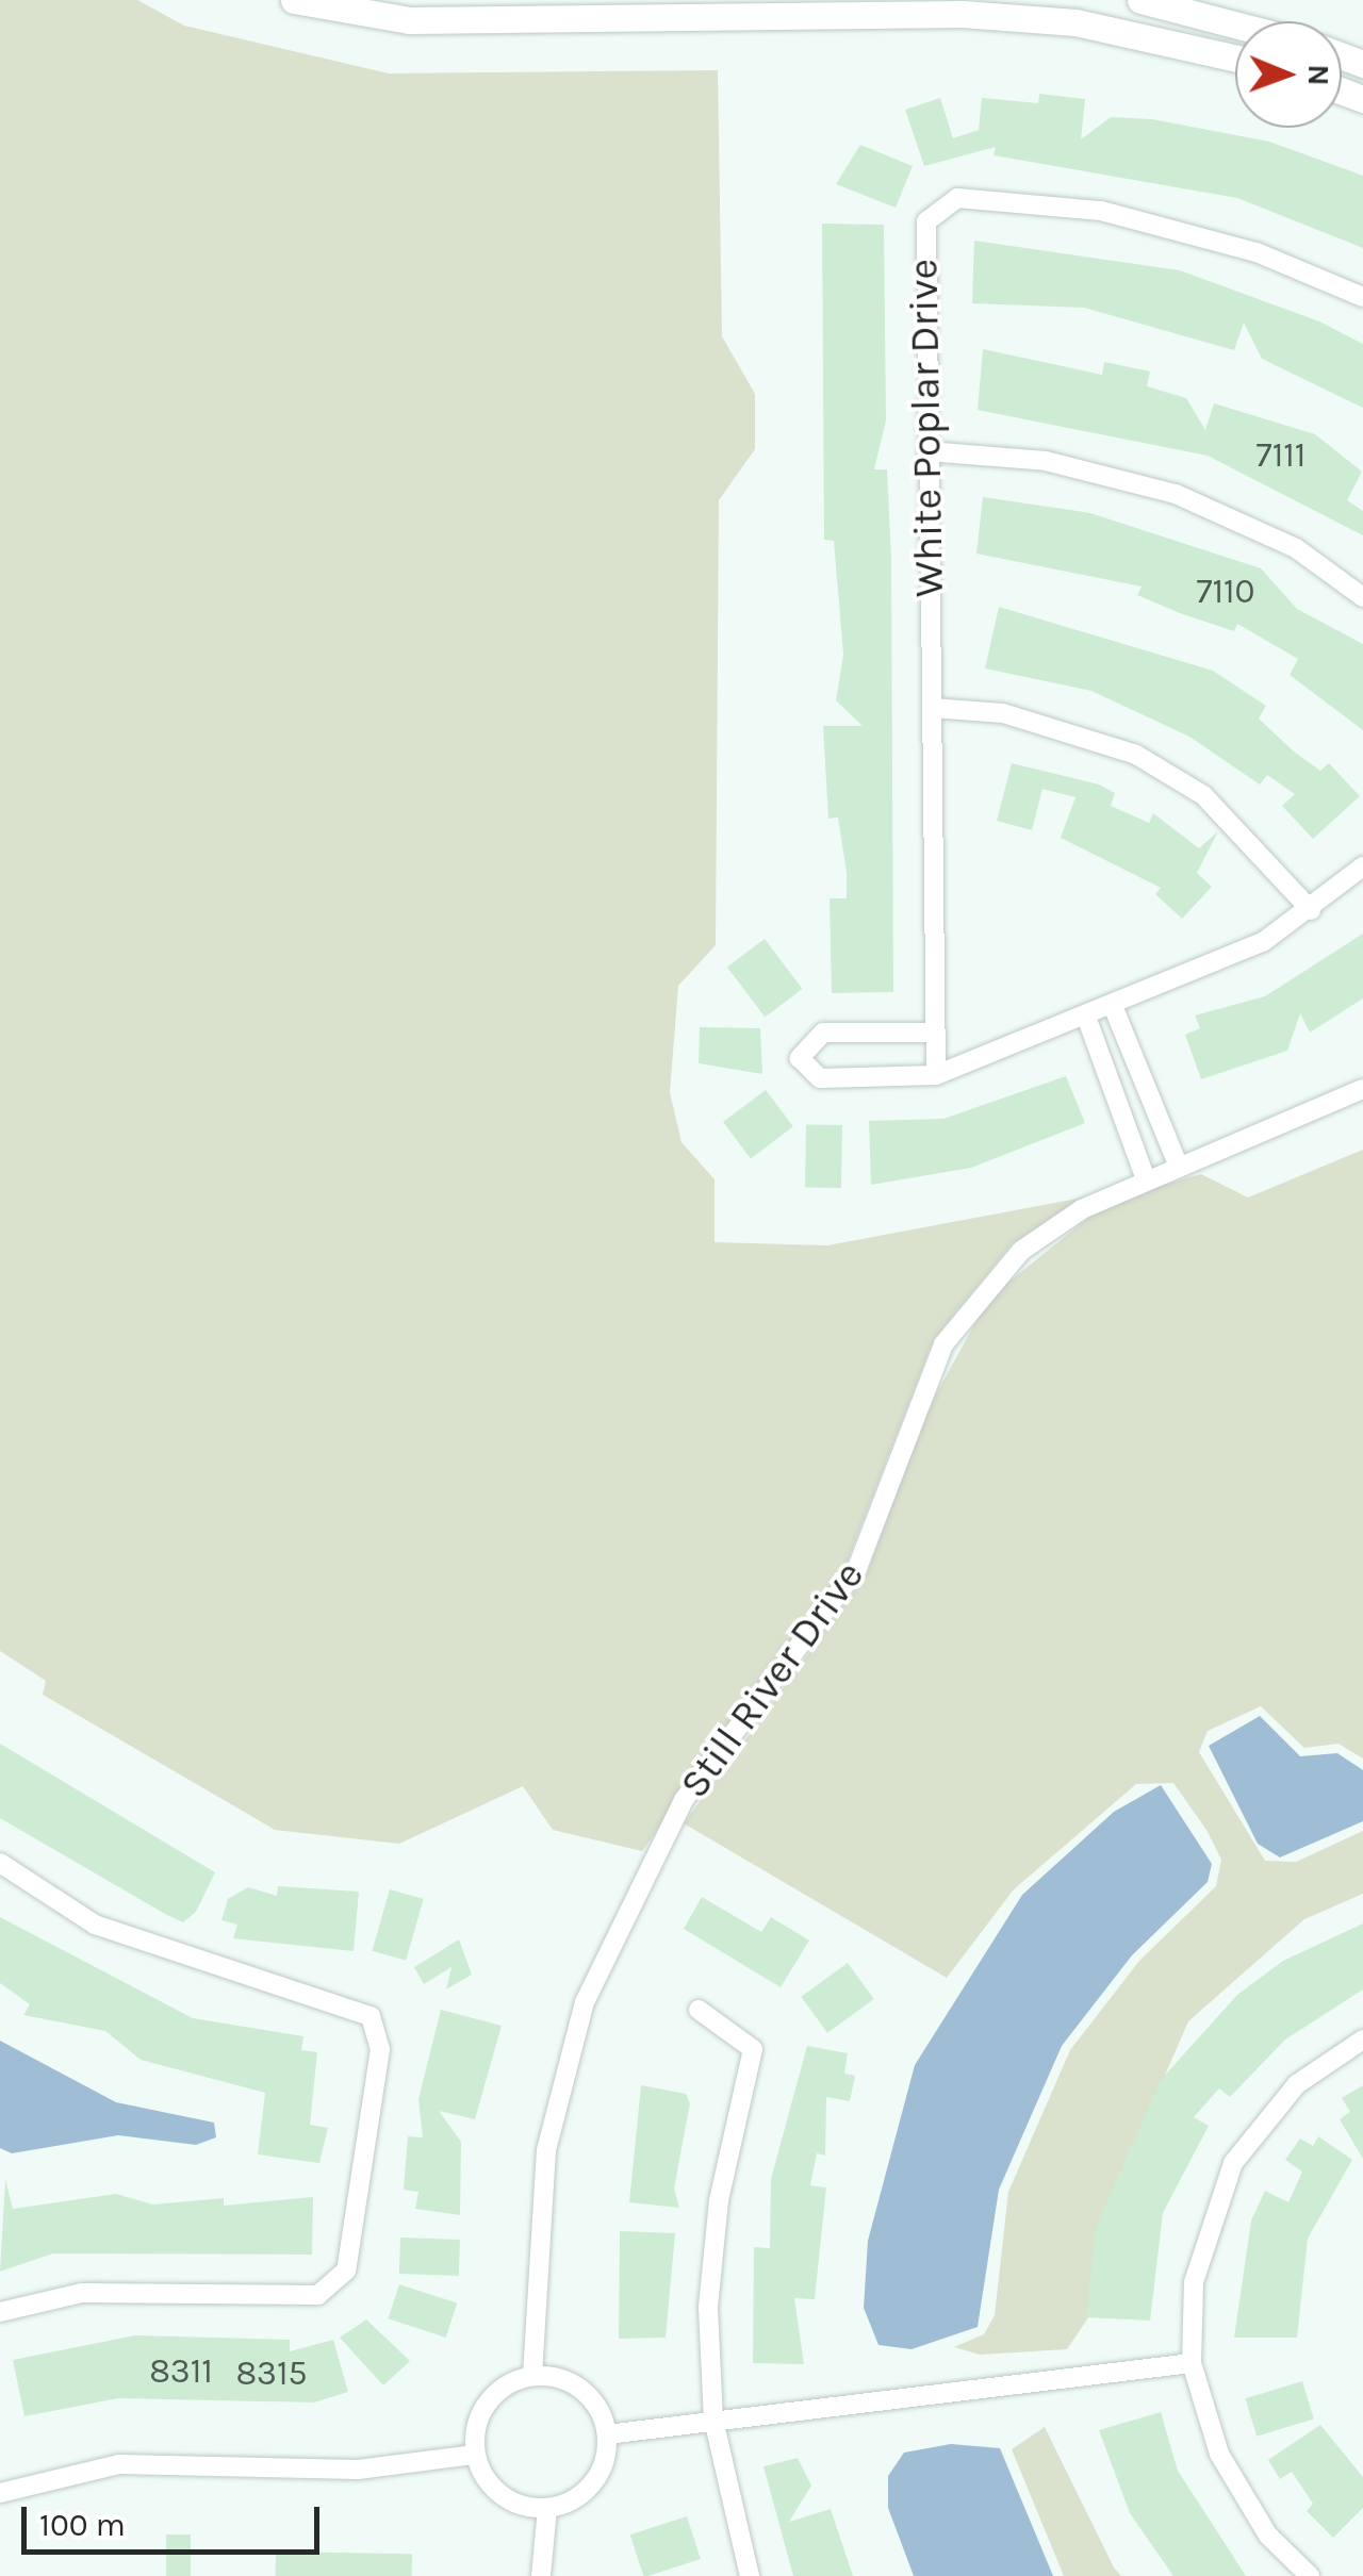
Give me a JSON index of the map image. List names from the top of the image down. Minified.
{"streets":{"street":["White Poplar Drive","Still River Drive"]},"house_numbers":["7111","7110","8311","8315"],"scale_bar":"100 m","north":"right"}
